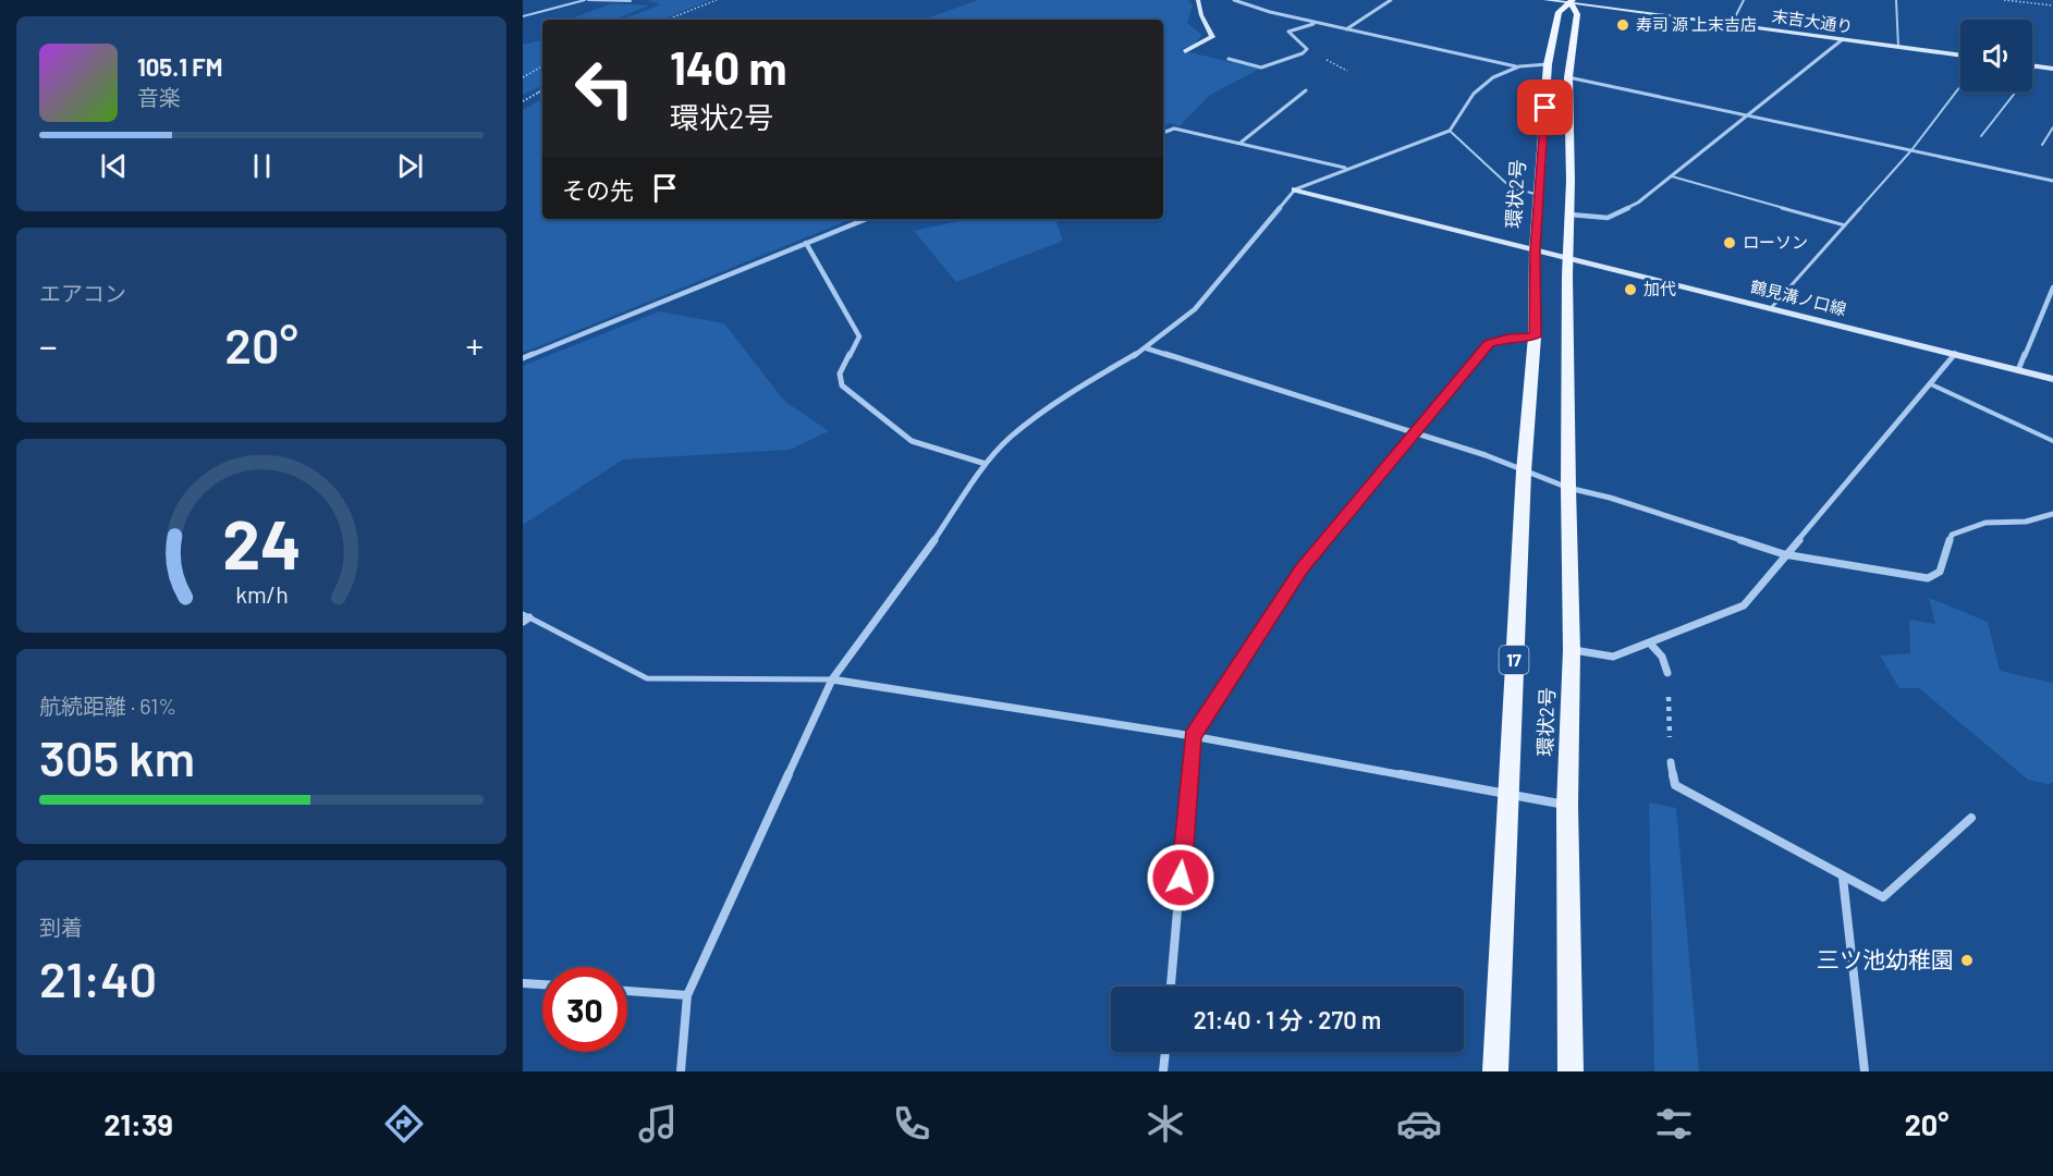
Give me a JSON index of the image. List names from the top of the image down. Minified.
{"streets":{"main road":["環状2号","17"],"street":["末吉大通り","鶴見溝ノ口線"]},"crossings":[["末吉大通り","環状2号"],["環状2号","鶴見溝ノ口線"]],"places":["寿司 源 上末吉店","ローソン","加代","三ツ池幼稚園"],"page":{"turn":["140 m","環状2号"],"song":["105.1 FM","音楽"],"then":"その先","tile":["エアコン",["航続距離 · 61%","305 km"],["到着","21:40"]],"heat":["−","20°","+"],"limit":"30","trip":"21:40 · 1 分 · 270 m","tabs":["21:39","20°"],"gauge":["24","km/h"]}}
